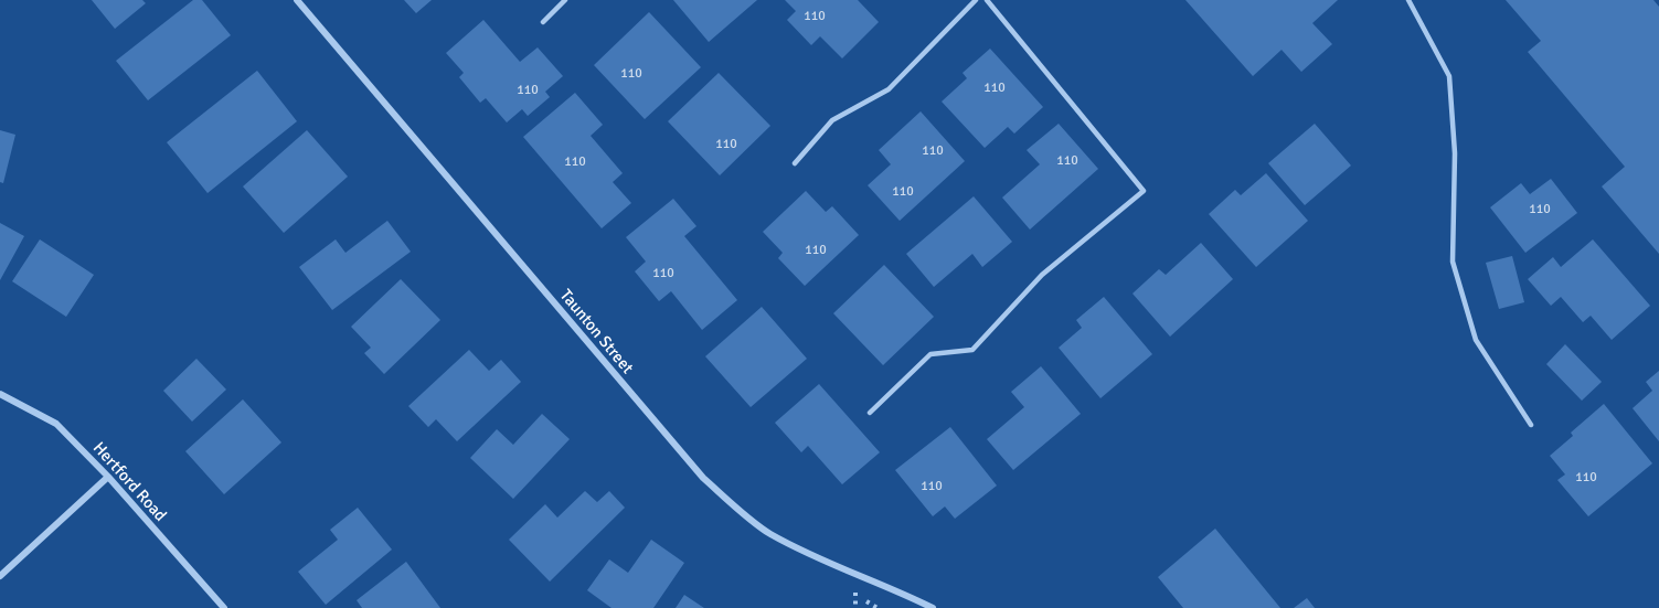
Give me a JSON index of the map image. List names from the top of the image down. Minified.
{"streets":{"street":["Taunton Street","Hertford Road"]},"house_numbers":["110","110","110","110","110","110","110","110","110","110","110","110","110","110"]}
